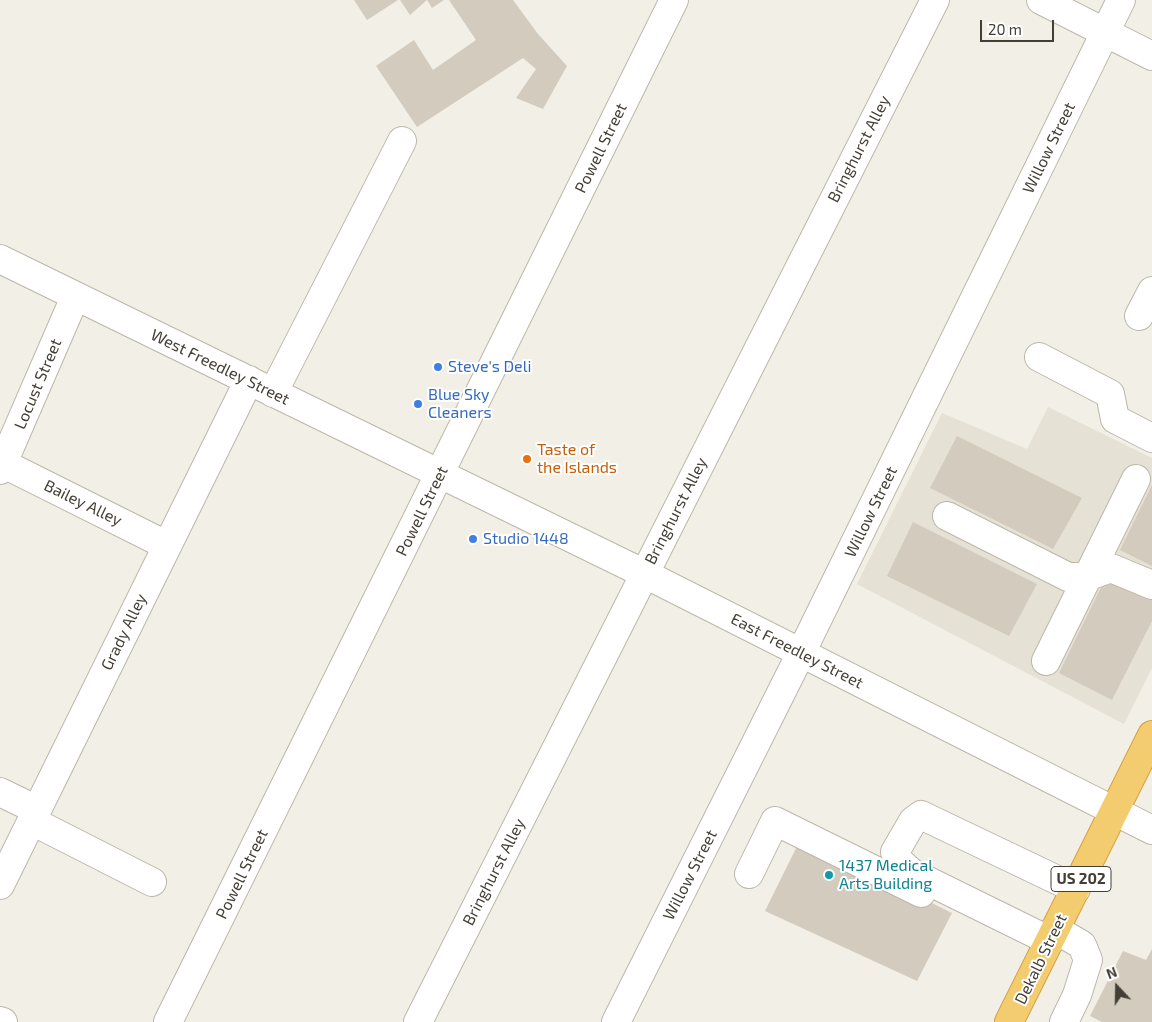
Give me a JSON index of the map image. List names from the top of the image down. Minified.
{"streets":{"highway":["US 202","Dekalb Street"],"street":["Powell Street","Willow Street","Bringhurst Alley","West Freedley Street","Locust Street","Bailey Alley","Grady Alley","East Freedley Street"]},"crossings":[["Powell Street","West Freedley Street"],["Powell Street","East Freedley Street"],["Willow Street","East Freedley Street"],["Bringhurst Alley","East Freedley Street"],["West Freedley Street","Locust Street"],["West Freedley Street","Grady Alley"],["West Freedley Street","East Freedley Street"],["Locust Street","Bailey Alley"],["Bailey Alley","Grady Alley"],["East Freedley Street","Dekalb Street"]],"places":["Steve's Deli","Blue Sky Cleaners","Taste of the Islands","Studio 1448","1437 Medical Arts Building"],"scale_bar":"20 m","north":"top"}
